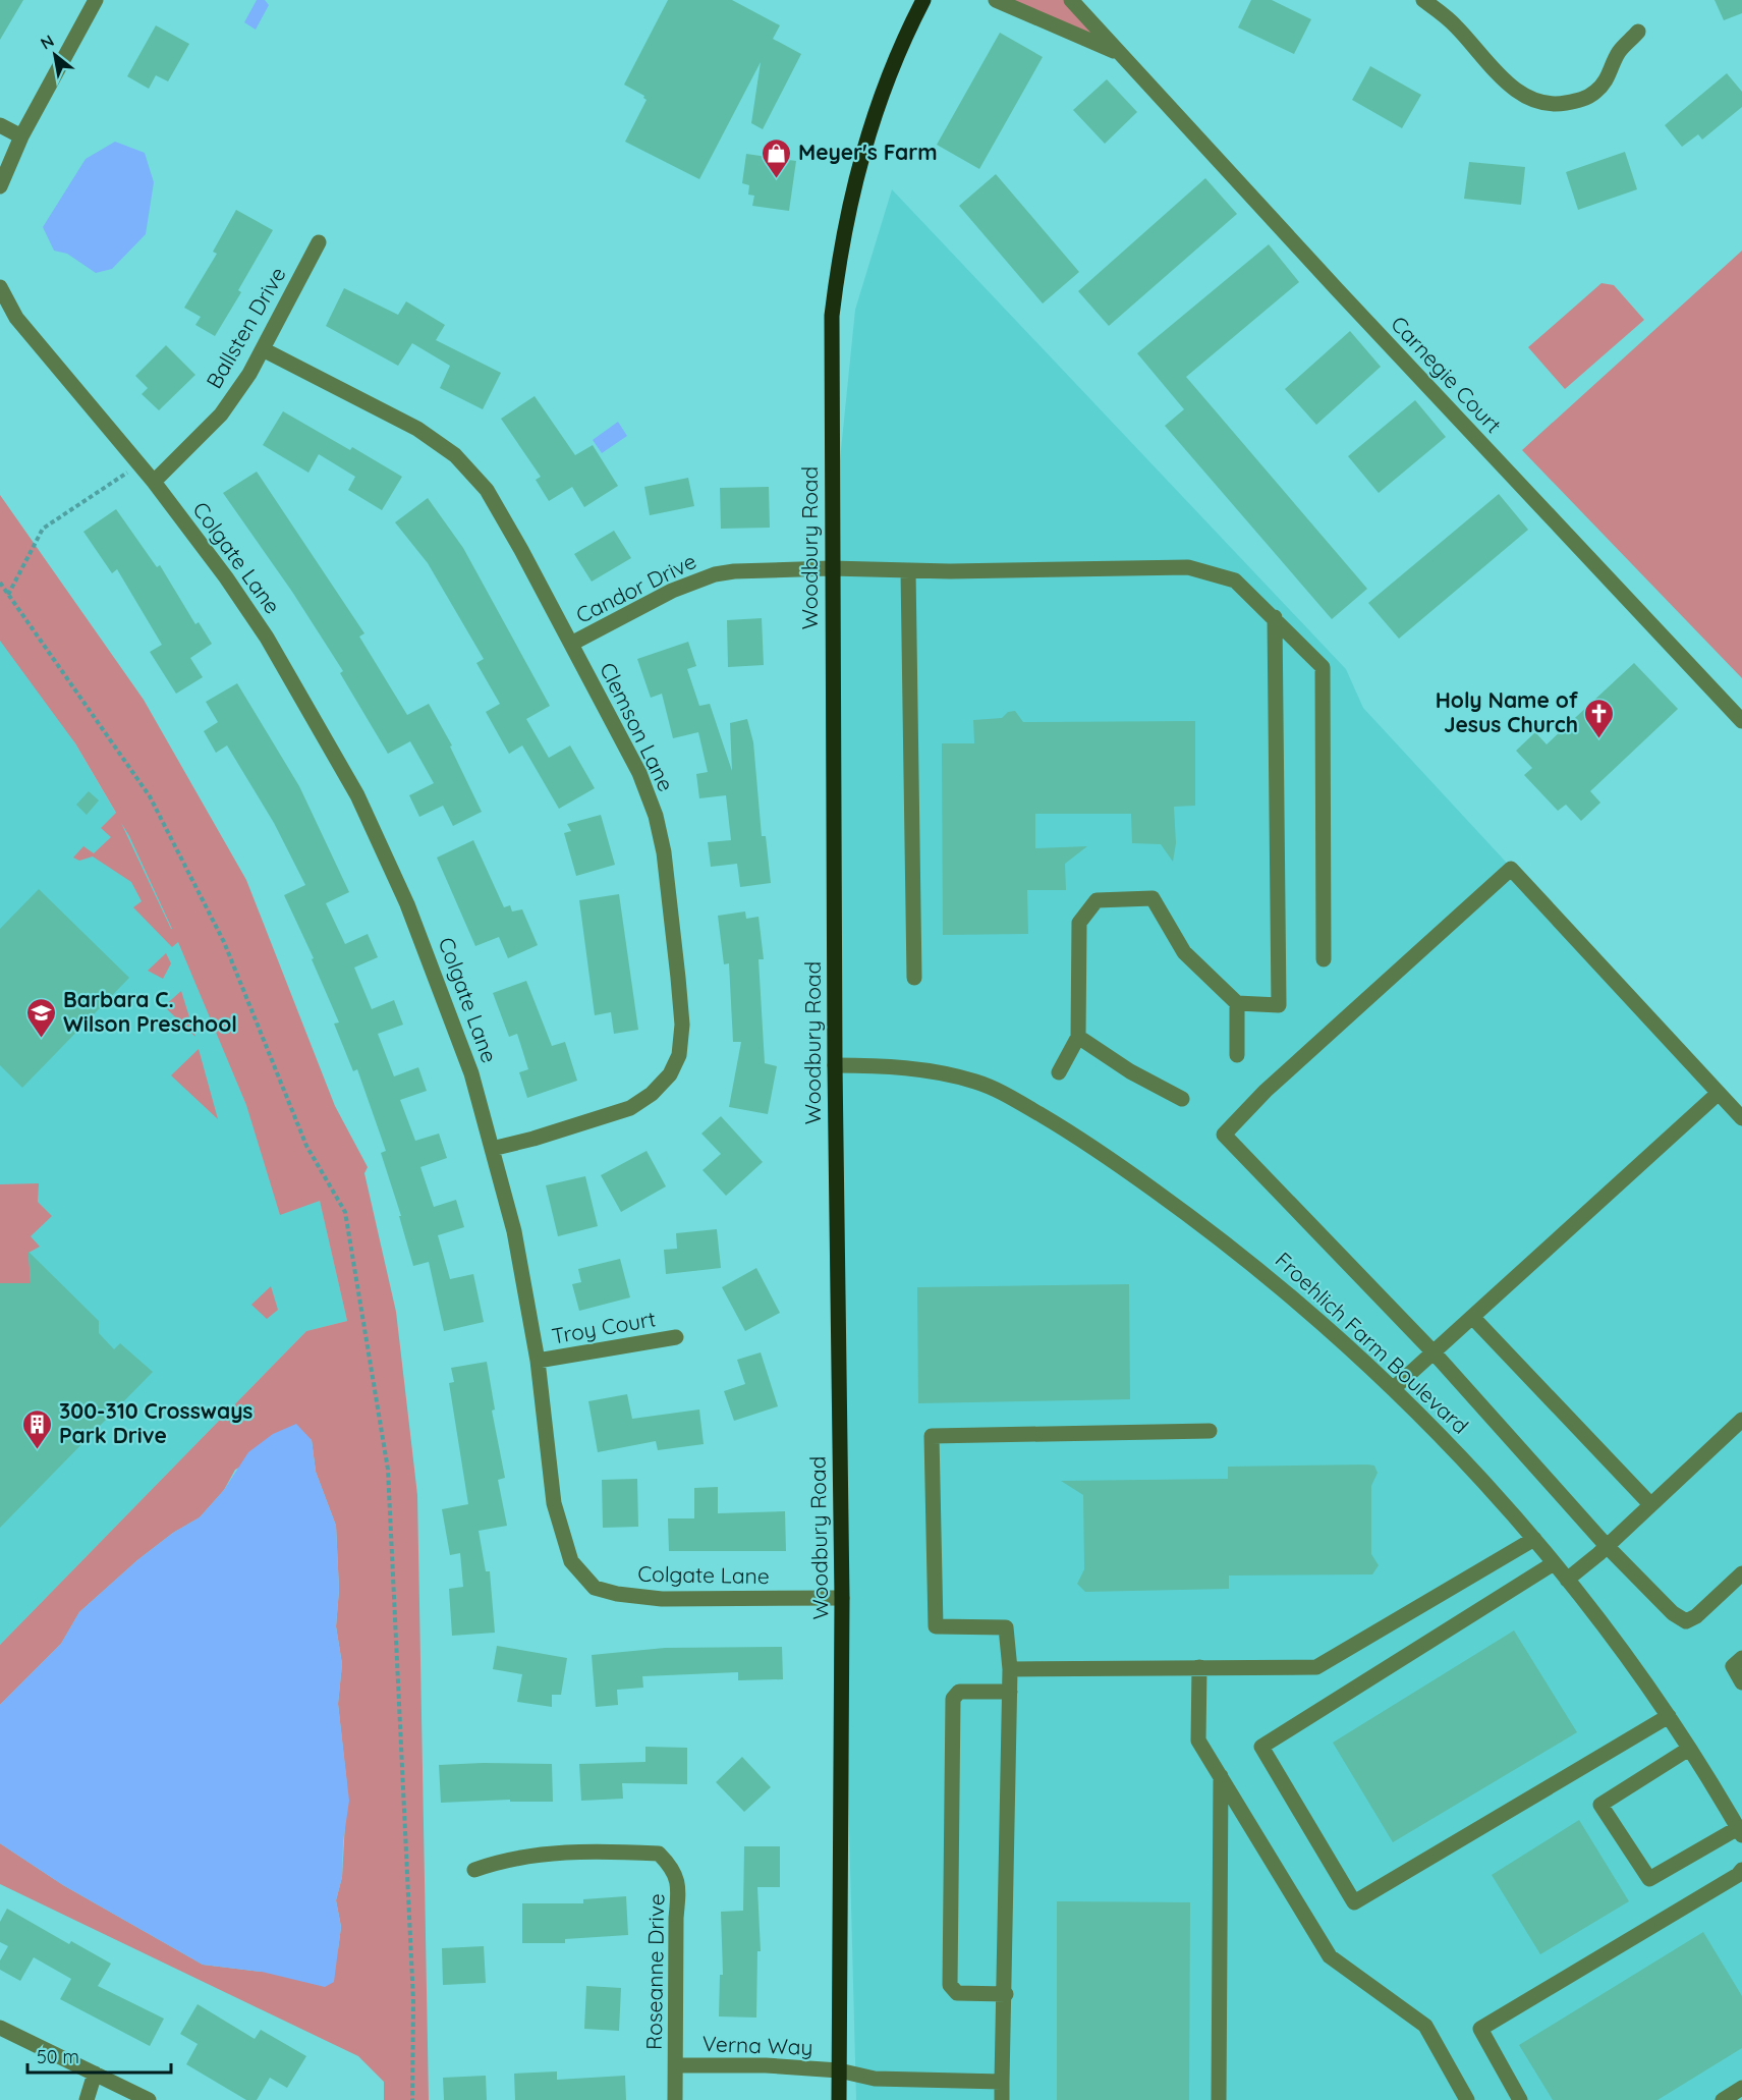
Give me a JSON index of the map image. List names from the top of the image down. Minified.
{"streets":{"main road":["Woodbury Road"],"street":["Ballsten Drive","Carnegie Court","Colgate Lane","Candor Drive","Clemson Lane","Troy Court","Froehlich Farm Boulevard","Roseanne Drive","Verna Way"]},"crossings":[["Ballsten Drive","Colgate Lane"],["Ballsten Drive","Clemson Lane"],["Woodbury Road","Colgate Lane"],["Woodbury Road","Candor Drive"],["Woodbury Road","Froehlich Farm Boulevard"],["Woodbury Road","Verna Way"],["Colgate Lane","Clemson Lane"],["Colgate Lane","Troy Court"],["Candor Drive","Clemson Lane"],["Roseanne Drive","Verna Way"]],"places":{"shop":["Meyer's Farm"],"church":["Holy Name of Jesus Church"],"school or university":["Barbara C. Wilson Preschool"],"building":["300-310 Crossways Park Drive"]},"scale_bar":"50 m","north":"top left"}
